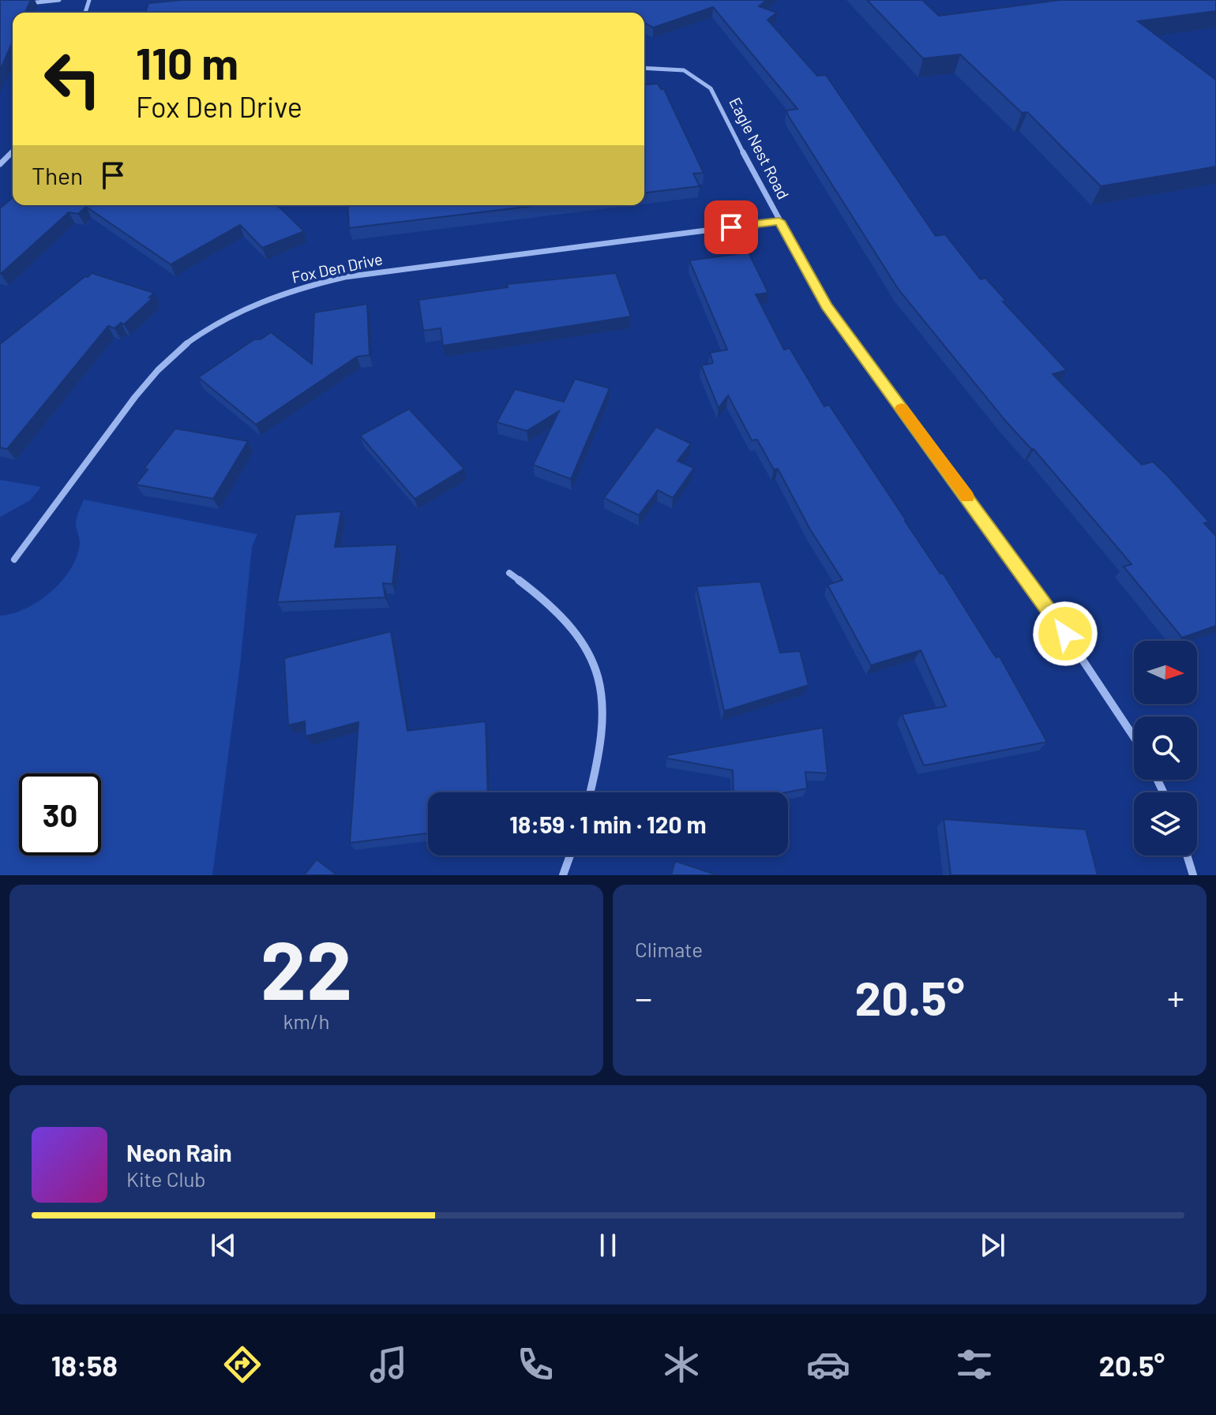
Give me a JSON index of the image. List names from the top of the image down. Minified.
{"streets":{"street":["Eagle Nest Road","Fox Den Drive"]},"crossings":[["Eagle Nest Road","Fox Den Drive"]],"north":"right","page":{"turn":["110 m","Fox Den Drive"],"then":"Then","limit":"30","trip":"18:59 · 1 min · 120 m","tile":[["22","km/h"],"Climate"],"heat":["−","20.5°","+"],"song":["Neon Rain","Kite Club"],"tabs":["18:58","20.5°"]}}
